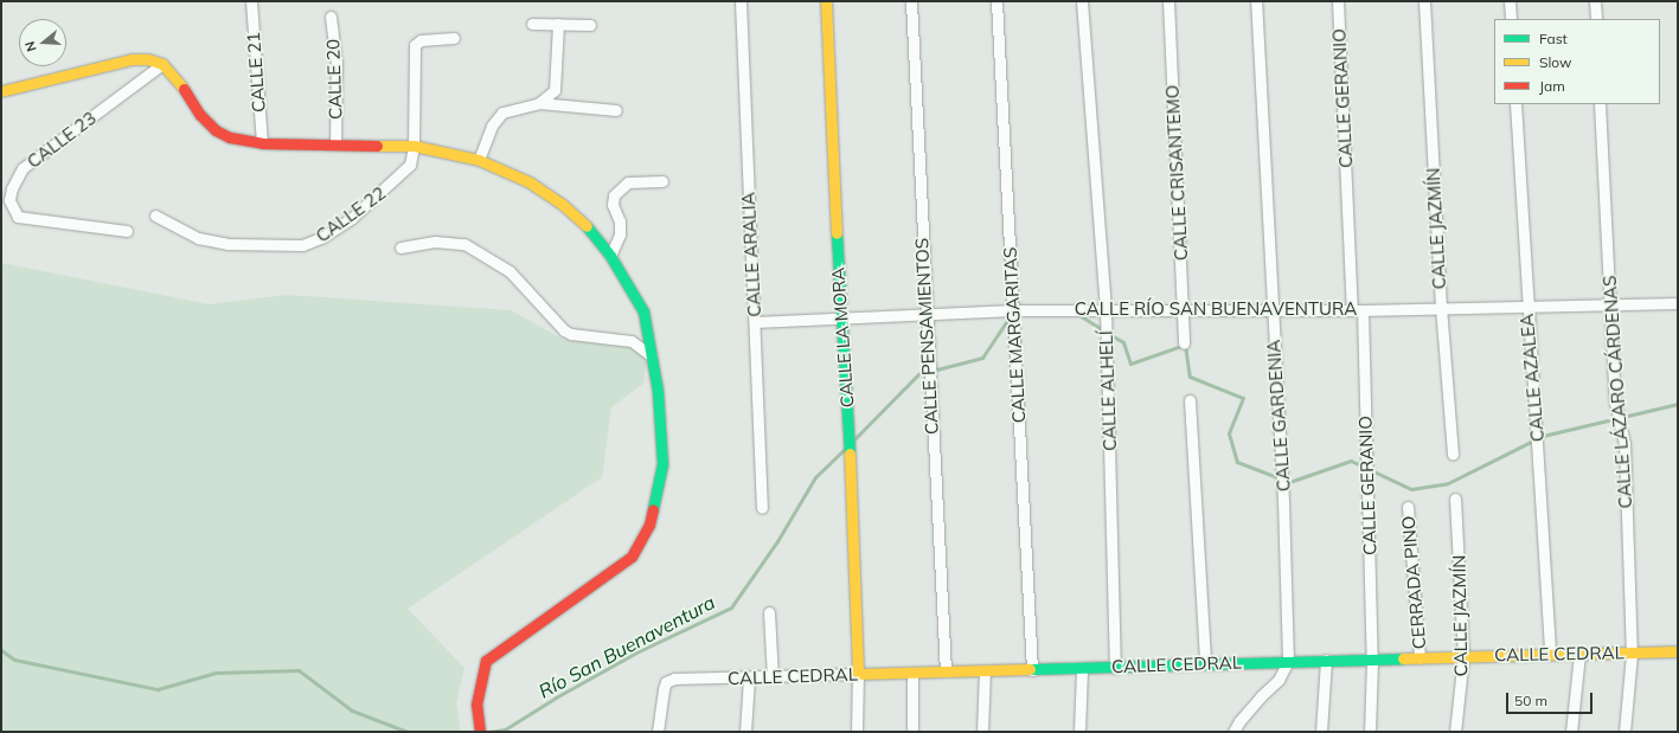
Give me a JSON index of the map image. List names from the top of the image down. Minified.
{"streets":{"street":["CALLE 21","CALLE 20","CALLE GERANIO","CALLE 23","CALLE CRISANTEMO","CALLE 22","CALLE JAZMÍN","CALLE ARALIA","CALLE RÍO SAN BUENAVENTURA","CALLE MARGARITAS","CALLE PENSAMIENTOS","CALLE LA MORA","CALLE AZALEA","CALLE ALHELÍ","CALLE LÁZARO CÁRDENAS","CALLE GARDENIA","CERRADA PINO","CALLE CEDRAL"]},"crossings":[["CALLE GERANIO","CALLE RÍO SAN BUENAVENTURA"],["CALLE GERANIO","CALLE CEDRAL"],["CALLE CRISANTEMO","CALLE RÍO SAN BUENAVENTURA"],["CALLE JAZMÍN","CALLE RÍO SAN BUENAVENTURA"],["CALLE JAZMÍN","CALLE CEDRAL"],["CALLE ARALIA","CALLE RÍO SAN BUENAVENTURA"],["CALLE RÍO SAN BUENAVENTURA","CALLE MARGARITAS"],["CALLE RÍO SAN BUENAVENTURA","CALLE PENSAMIENTOS"],["CALLE RÍO SAN BUENAVENTURA","CALLE LA MORA"],["CALLE RÍO SAN BUENAVENTURA","CALLE AZALEA"],["CALLE RÍO SAN BUENAVENTURA","CALLE ALHELÍ"],["CALLE RÍO SAN BUENAVENTURA","CALLE LÁZARO CÁRDENAS"],["CALLE RÍO SAN BUENAVENTURA","CALLE GARDENIA"],["CALLE MARGARITAS","CALLE CEDRAL"],["CALLE PENSAMIENTOS","CALLE CEDRAL"],["CALLE LA MORA","CALLE CEDRAL"],["CALLE AZALEA","CALLE CEDRAL"],["CALLE ALHELÍ","CALLE CEDRAL"],["CALLE LÁZARO CÁRDENAS","CALLE CEDRAL"],["CALLE GARDENIA","CALLE CEDRAL"],["CERRADA PINO","CALLE CEDRAL"]],"water":["Río San Buenaventura"],"legend":["Fast","Slow","Jam"],"scale_bar":"50 m","north":"left"}
